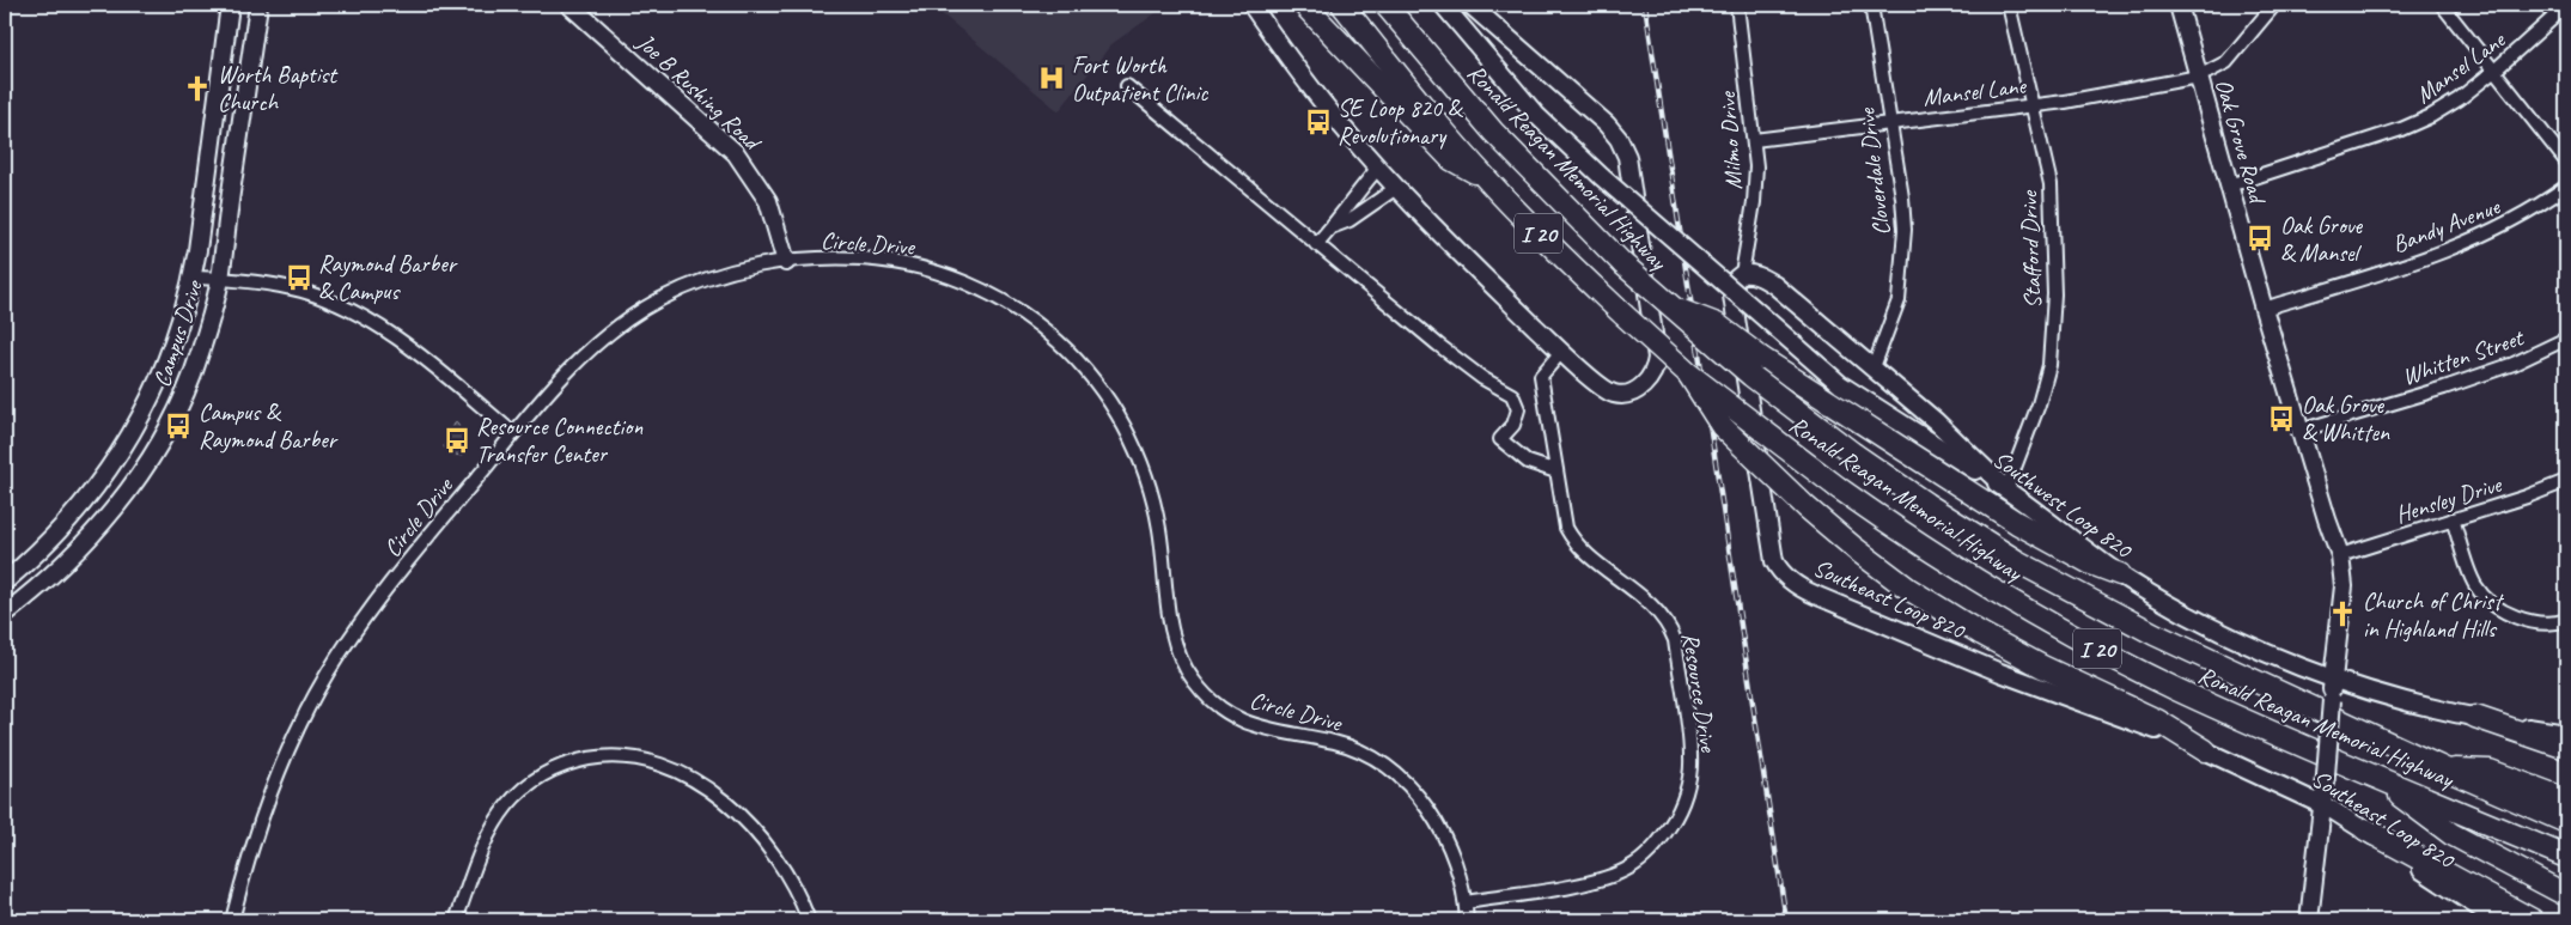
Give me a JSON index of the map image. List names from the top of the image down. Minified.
{"streets":{"highway":["Ronald Reagan Memorial Highway","I 20"],"main road":["Joe B Rushing Road","Oak Grove Road","Campus Drive","Southwest Loop 820","Southeast Loop 820"],"street":["Mansel Lane","Milmo Drive","Cloverdale Drive","Bandy Avenue","Circle Drive","Stafford Drive","Whitten Street","Hensley Drive","Resource Drive"]},"crossings":[["Mansel Lane","Oak Grove Road"],["Mansel Lane","Milmo Drive"],["Mansel Lane","Cloverdale Drive"],["Mansel Lane","Stafford Drive"],["Joe B Rushing Road","Circle Drive"],["Oak Grove Road","Bandy Avenue"],["Oak Grove Road","Whitten Street"],["Oak Grove Road","Hensley Drive"],["Oak Grove Road","Southwest Loop 820"],["Oak Grove Road","Southeast Loop 820"],["Milmo Drive","Southeast Loop 820"],["Circle Drive","Resource Drive"],["Stafford Drive","Southwest Loop 820"]],"places":{"hospital":["Fort Worth Outpatient Clinic"],"church":["Worth Baptist Church","Church of Christ in Highland Hills"],"bus stop":["SE Loop 820 & Revolutionary","Oak Grove & Mansel","Raymond Barber & Campus","Oak Grove & Whitten","Campus & Raymond Barber","Resource Connection Transfer Center"]}}
